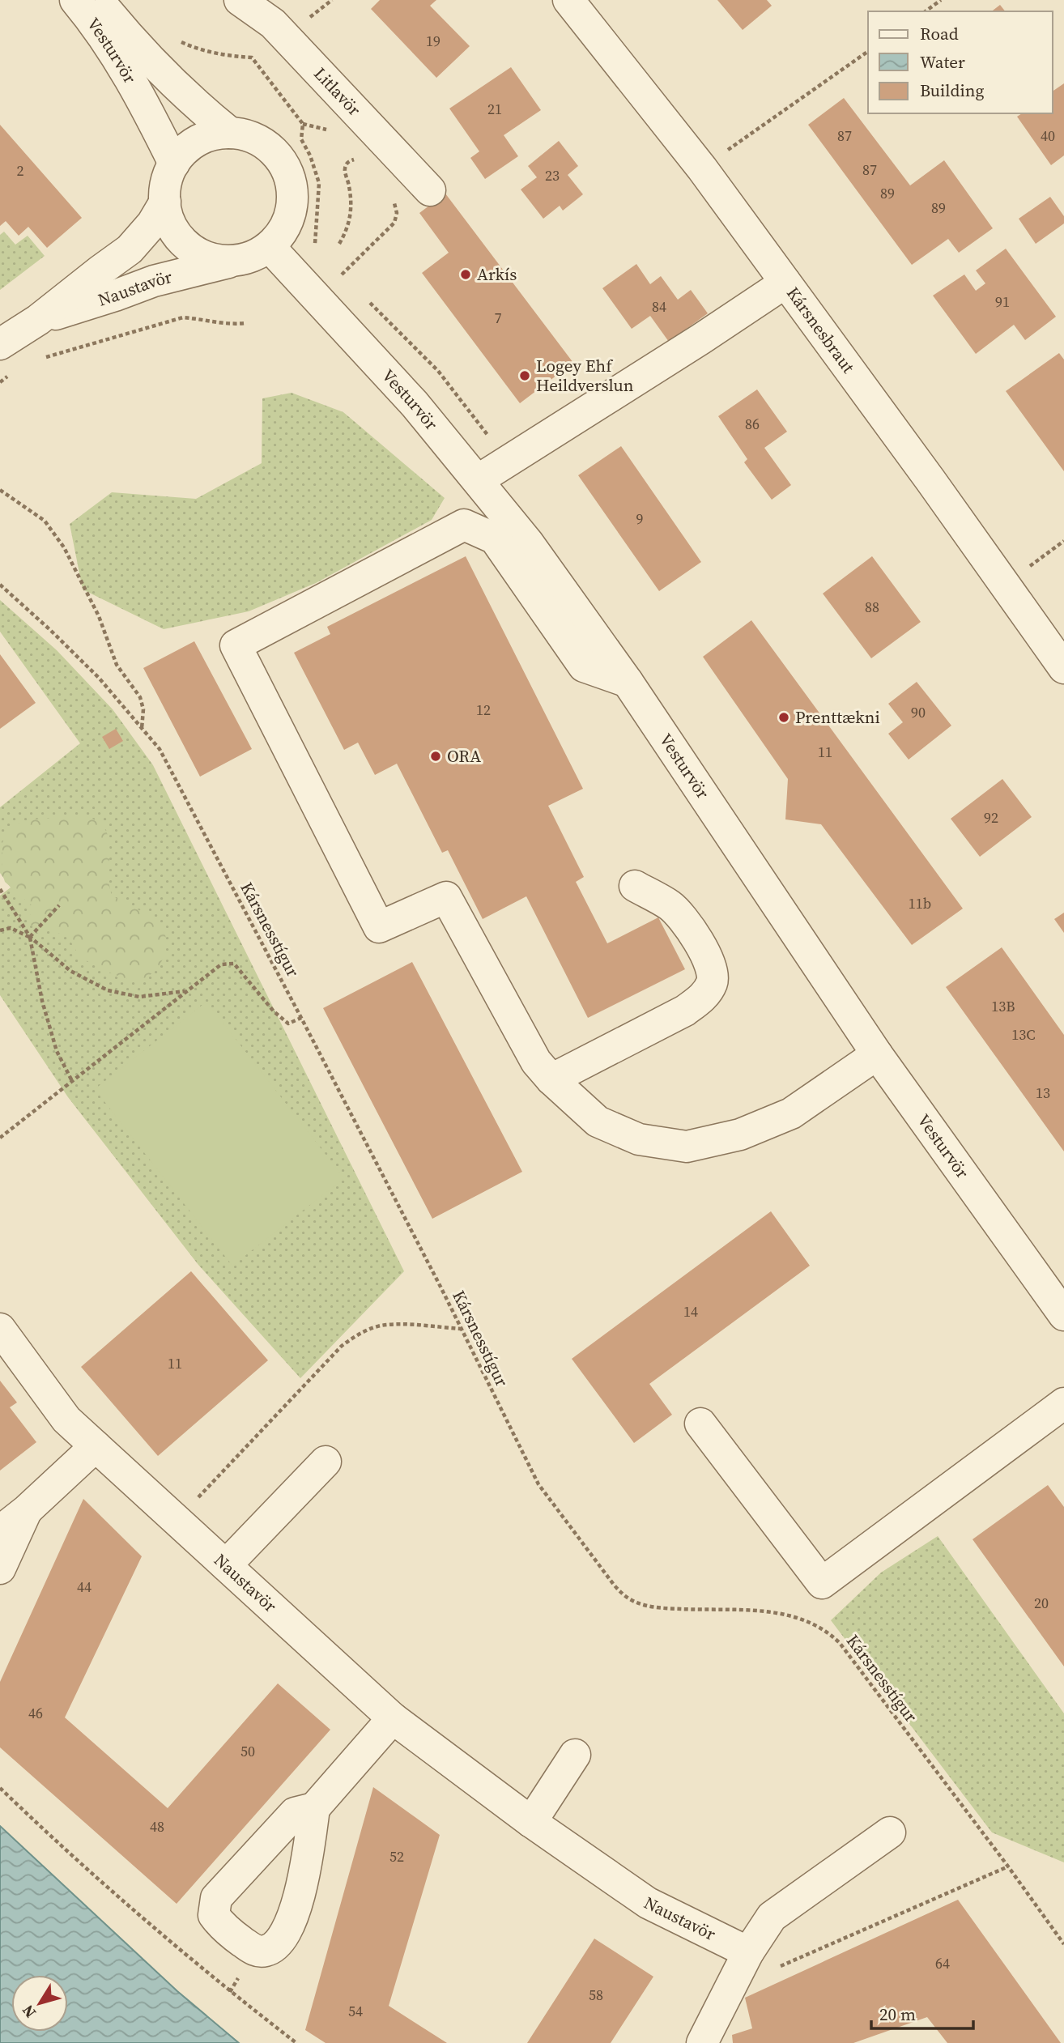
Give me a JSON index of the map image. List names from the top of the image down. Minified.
{"streets":{"street":["Vesturvör","Litlavör","Naustavör","Kársnesbraut"],"path":["Kársnesstígur"]},"crossings":[["Vesturvör","Naustavör"]],"places":["Arkís","Logey Ehf Heildverslun","Prenttækni","ORA"],"house_numbers":["19","21","87","40","87","2","23","89","89","91","84","7","86","9","88","12","90","11","92","11b","13B","13C","13","14","11","44","20","46","50","48","52","64","58","54"],"legend":["Road","Water","Building"],"scale_bar":"20 m","north":"bottom left"}
